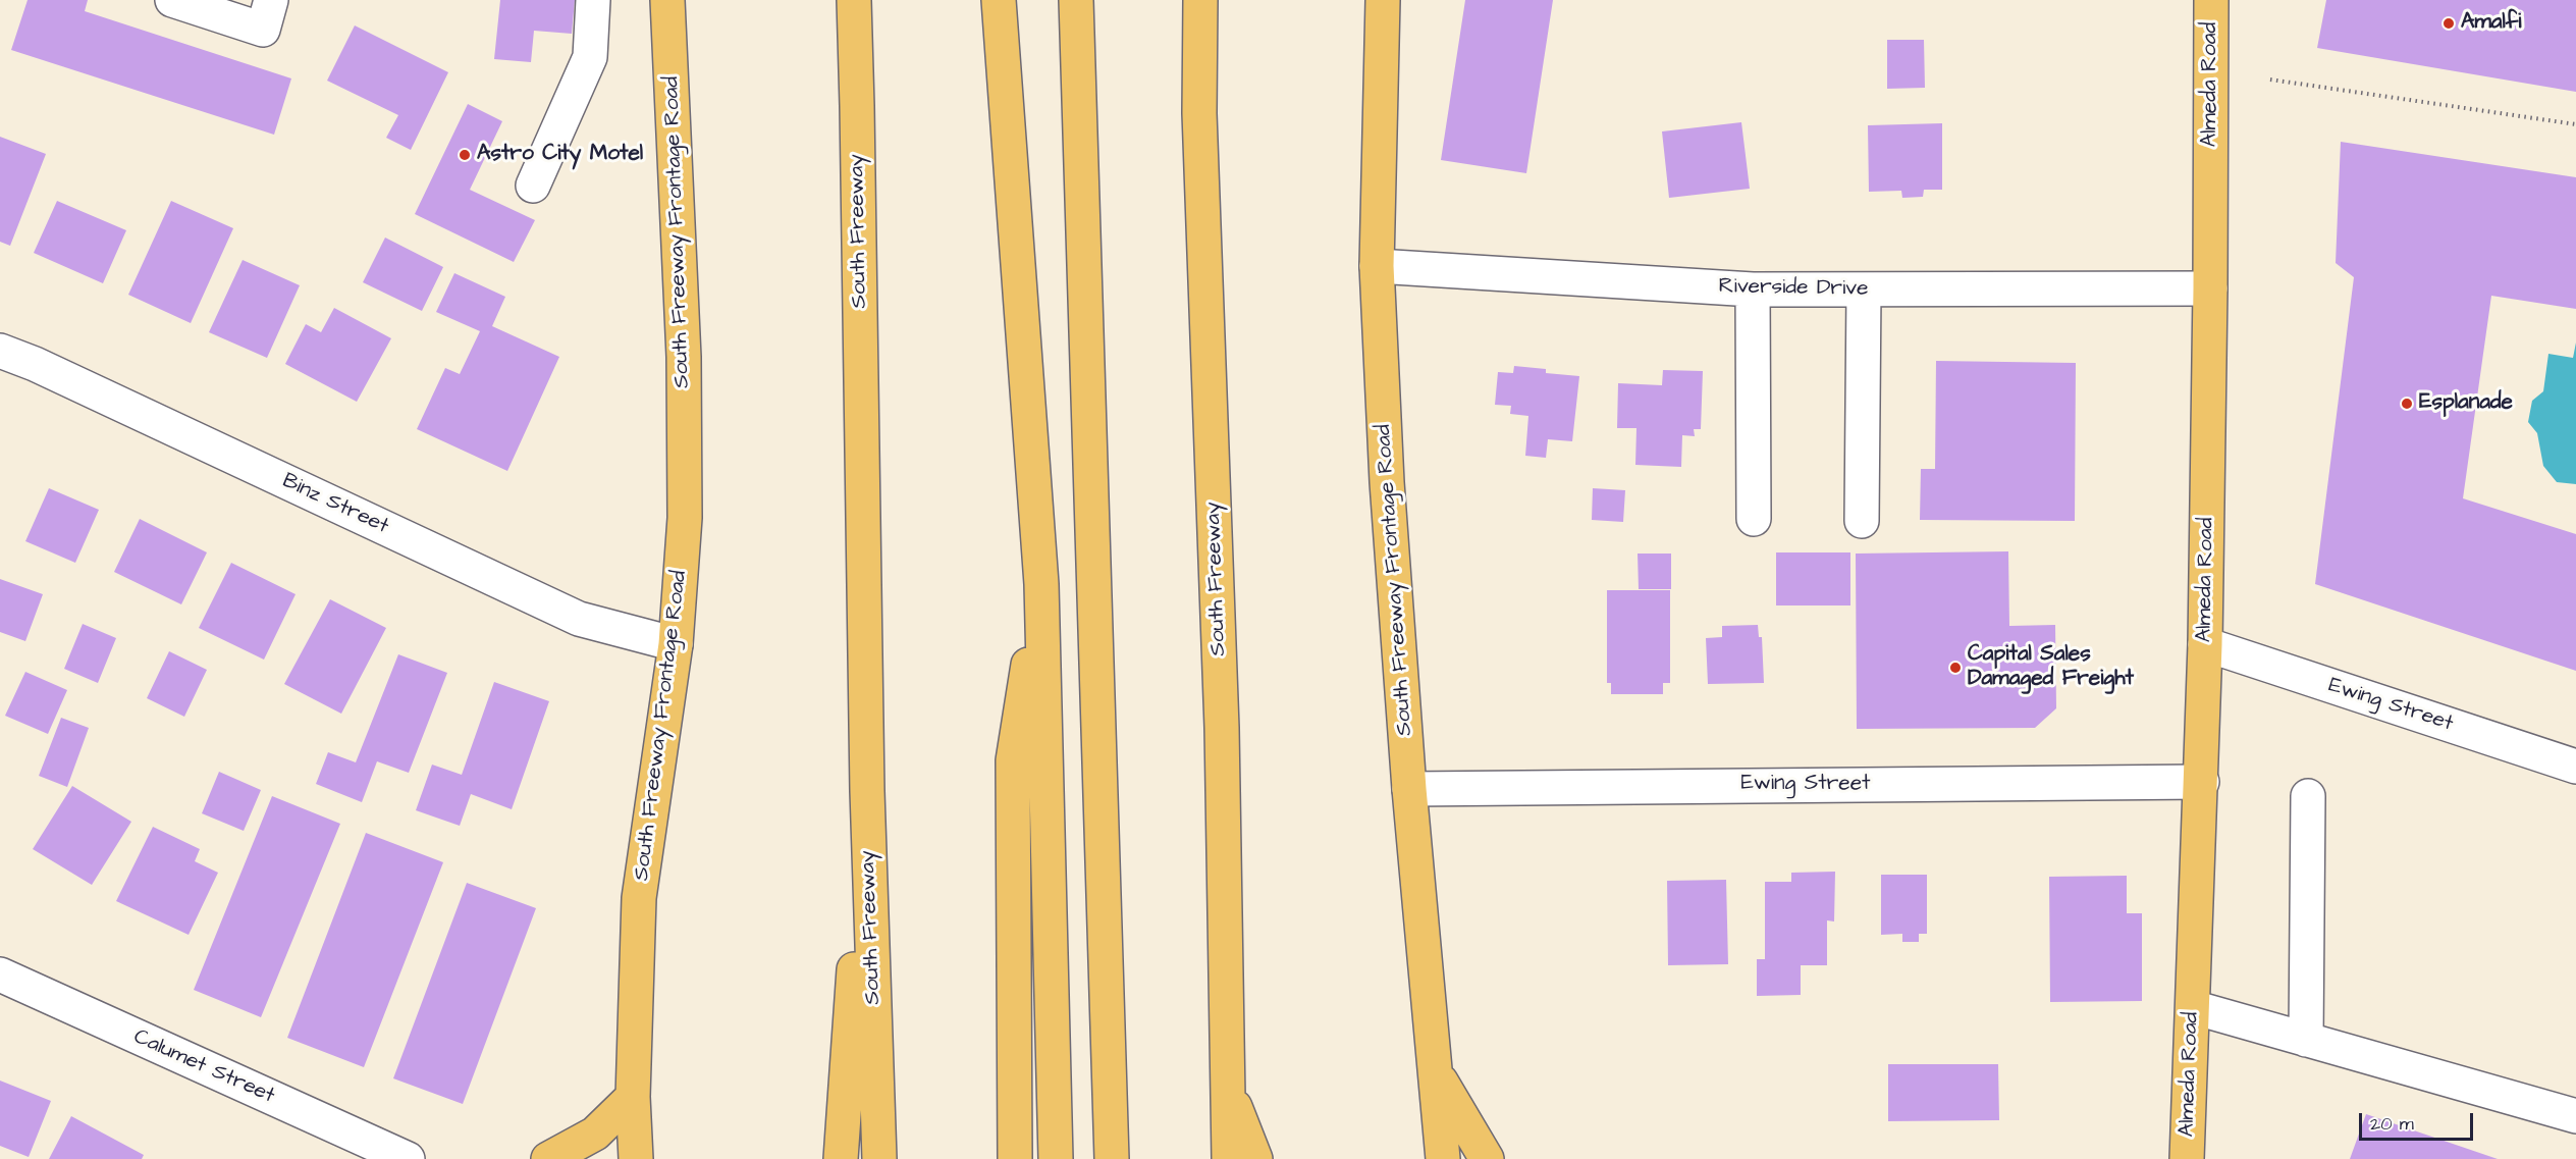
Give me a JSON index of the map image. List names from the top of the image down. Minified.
{"streets":{"main road":["Almeda Road","South Freeway","South Freeway Frontage Road"],"street":["Riverside Drive","Binz Street","Ewing Street","Calumet Street"]},"crossings":[["Almeda Road","Riverside Drive"],["Almeda Road","Ewing Street"],["South Freeway Frontage Road","Riverside Drive"],["South Freeway Frontage Road","Binz Street"],["South Freeway Frontage Road","Ewing Street"]],"places":["Amalfi","Astro City Motel","Esplanade","Capital Sales Damaged Freight"],"scale_bar":"20 m"}
